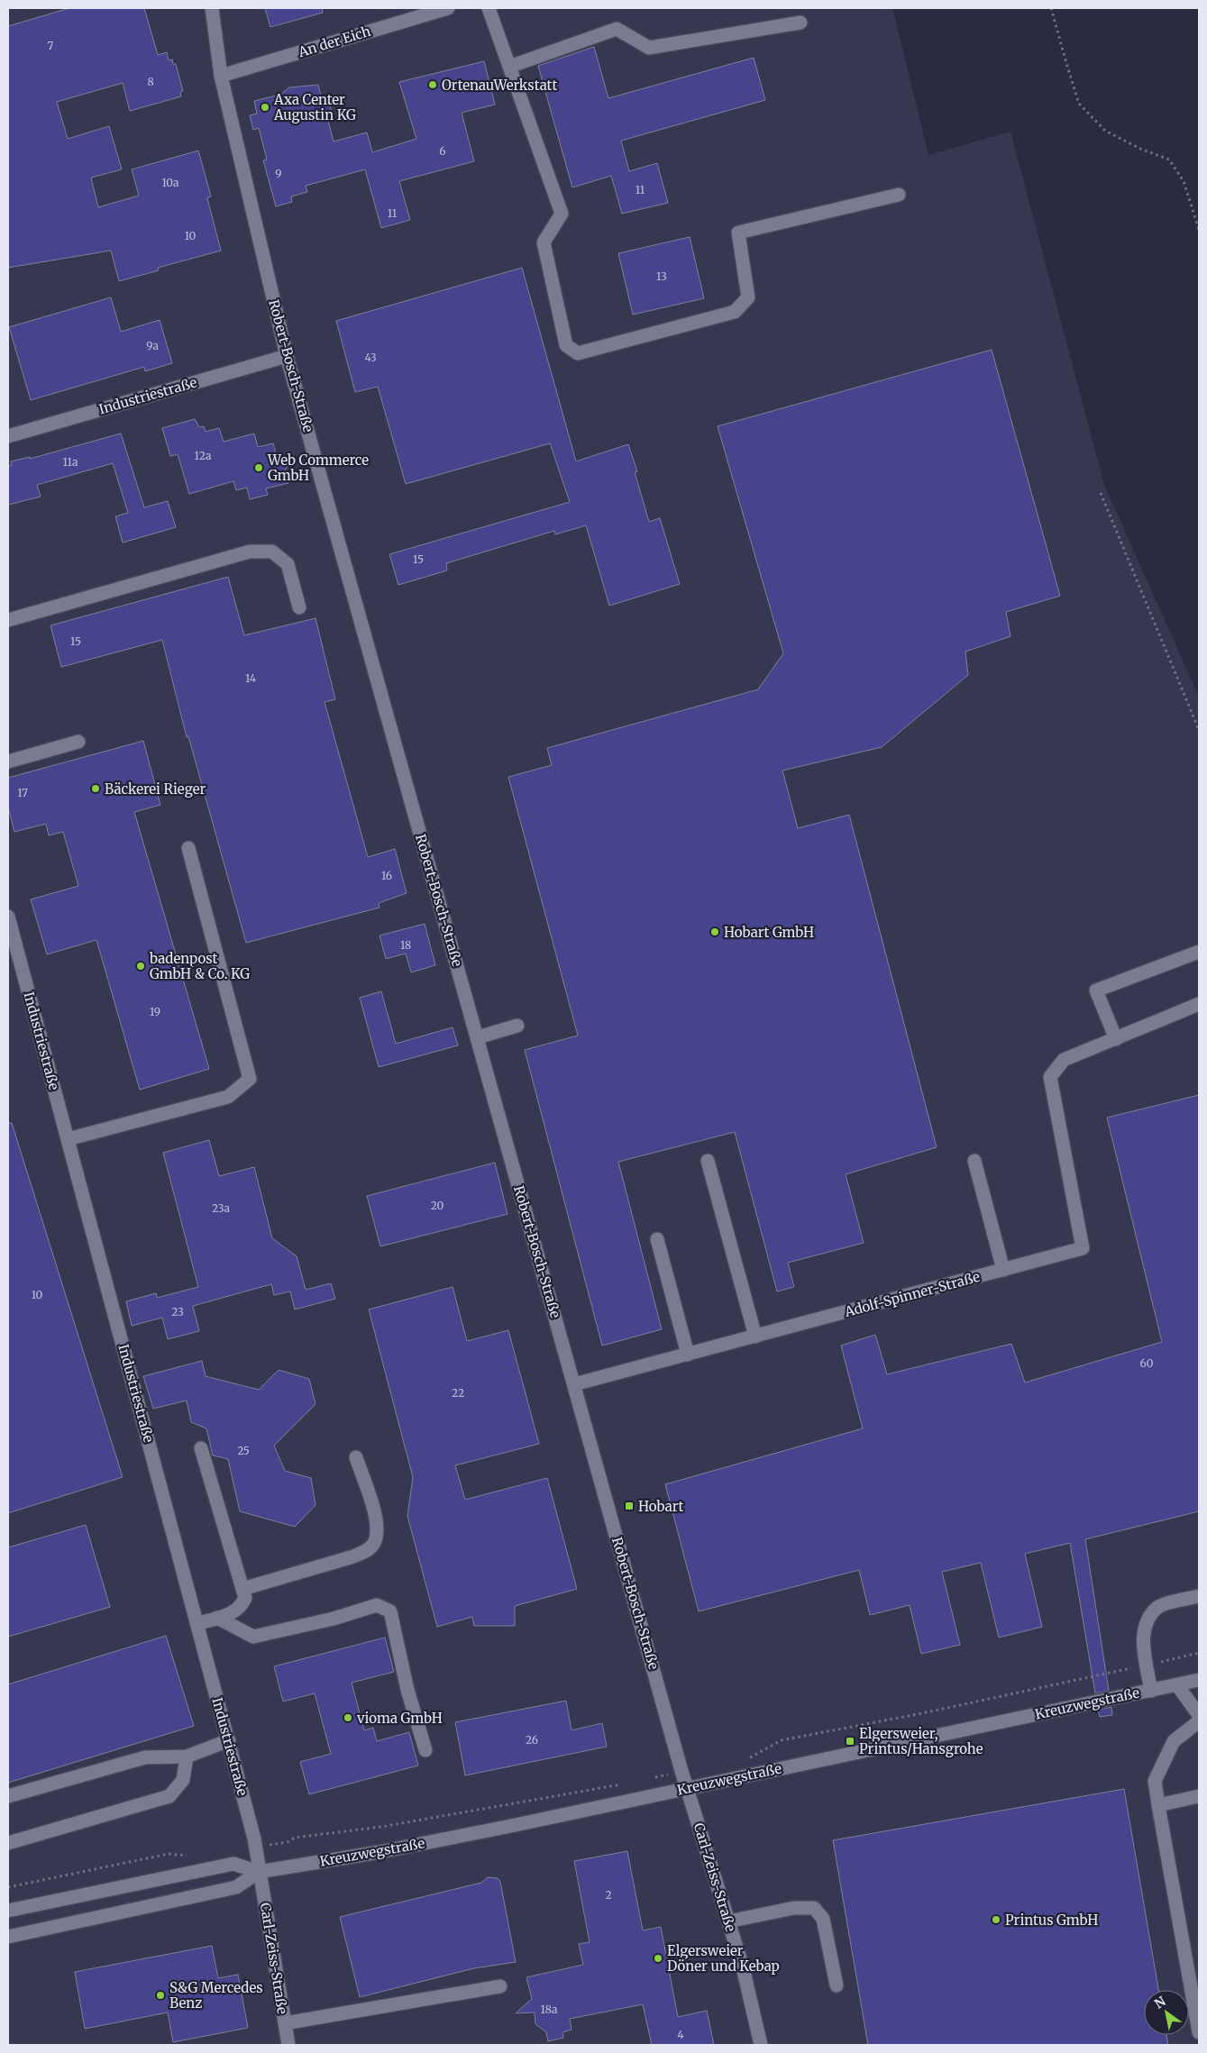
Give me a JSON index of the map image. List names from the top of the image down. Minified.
{"streets":{"street":["An der Eich","Robert-Bosch-Straße","Industriestraße","Adolf-Spinner-Straße","Kreuzwegstraße","Carl-Zeiss-Straße"]},"crossings":[["An der Eich","Robert-Bosch-Straße"],["Robert-Bosch-Straße","Industriestraße"],["Robert-Bosch-Straße","Adolf-Spinner-Straße"],["Robert-Bosch-Straße","Kreuzwegstraße"],["Robert-Bosch-Straße","Carl-Zeiss-Straße"],["Industriestraße","Kreuzwegstraße"],["Industriestraße","Carl-Zeiss-Straße"],["Kreuzwegstraße","Carl-Zeiss-Straße"]],"places":{"other":["OrtenauWerkstatt","Axa Center Augustin KG","Web Commerce GmbH","Bäckerei Rieger","Hobart GmbH","badenpost GmbH & Co. KG","vioma GmbH","Printus GmbH","Elgersweier Döner und Kebap","S&G Mercedes Benz"],"transit":["Hobart","Elgersweier, Printus/Hansgrohe"]},"house_numbers":["7","8","6","9","10a","11","11","10","13","9a","43","12a","11a","15","15","14","17","16","18","19","20","23a","10","23","60","22","25","26","2","18a","4"],"north":"top left"}
